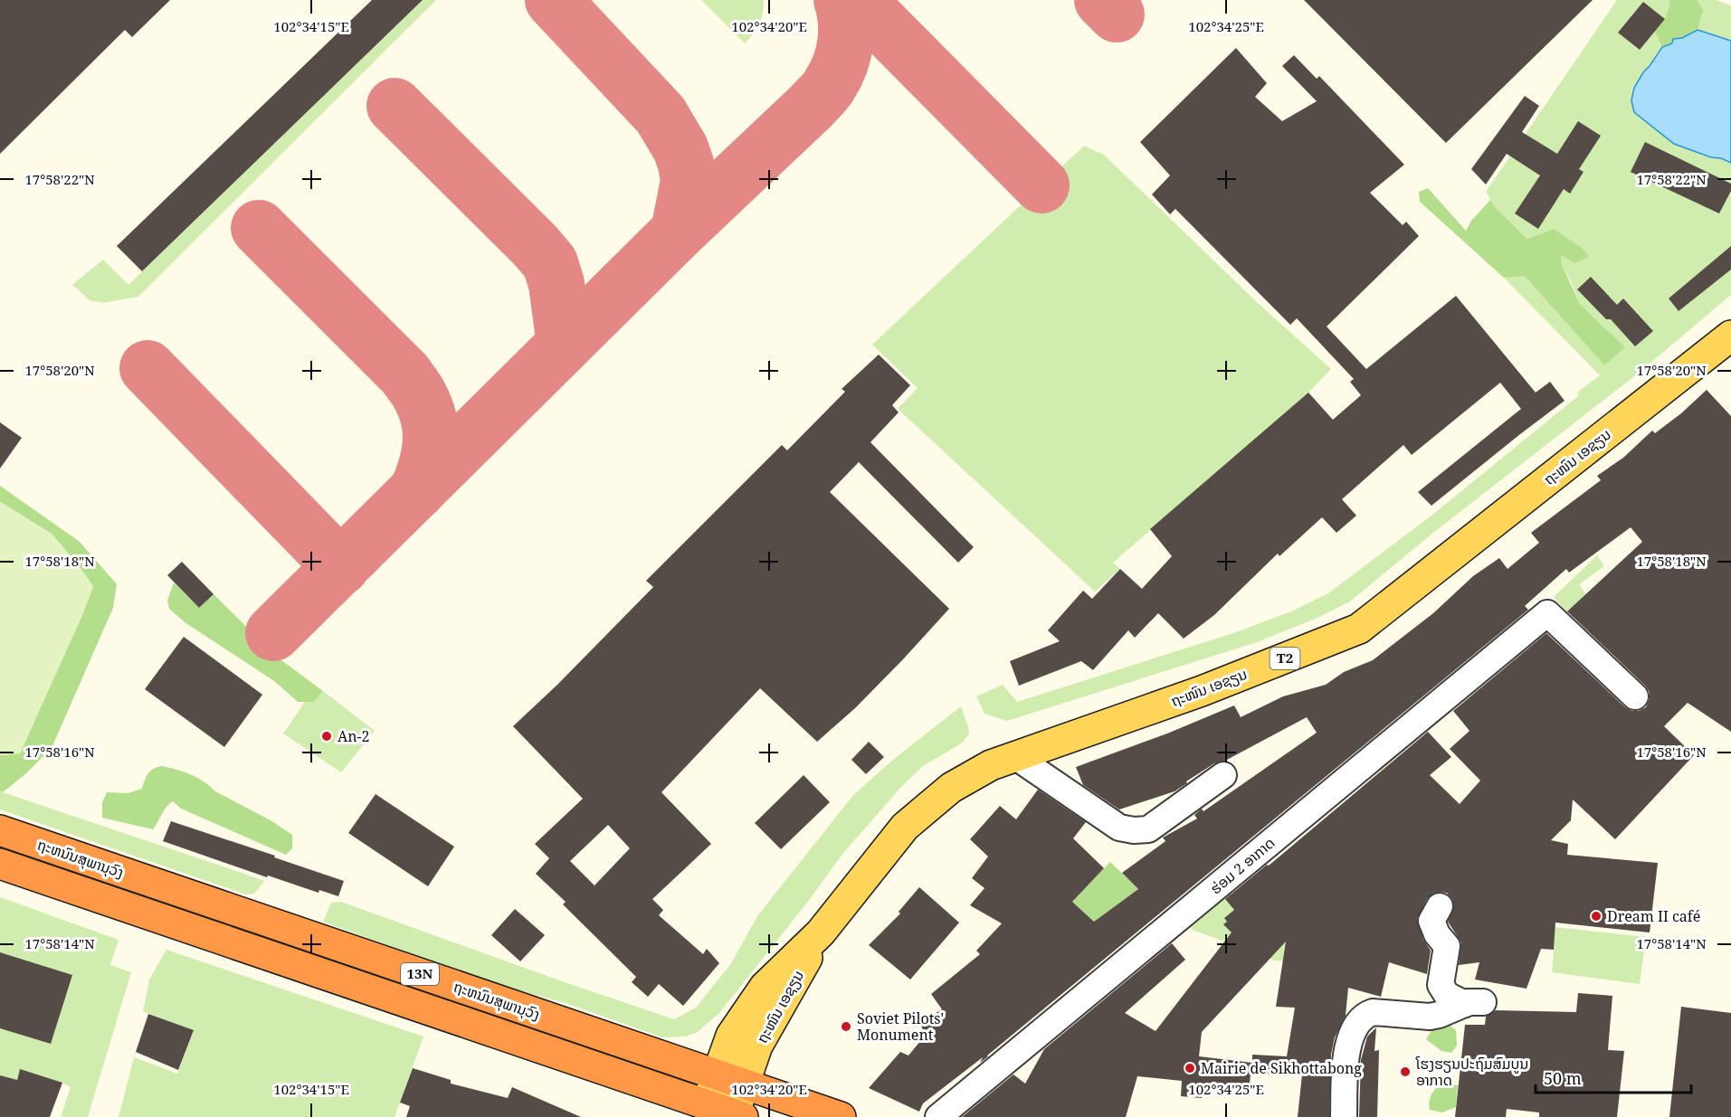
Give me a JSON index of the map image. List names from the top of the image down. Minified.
{"streets":{"highway":["ຖະຫນົນສຸພານຸວົງ","13N"],"main road":["ຖະໜົນ ເອຊຽນ","T2"],"street":["ຮ່ອມ 2 ອາກາດ"]},"crossings":[["ຖະໜົນ ເອຊຽນ","ຖະຫນົນສຸພານຸວົງ"]],"places":["An-2","Dream II café","Soviet Pilots' Monument","Mairie de Sikhottabong","ໂຮງຮຽນປະຖົມສົມບູນ ອາກາດ"],"scale_bar":"50 m","coordinates":["102°34'15\"E","102°34'20\"E","102°34'25\"E","17°58'22\"N","17°58'20\"N","17°58'18\"N","17°58'16\"N","17°58'14\"N"]}
